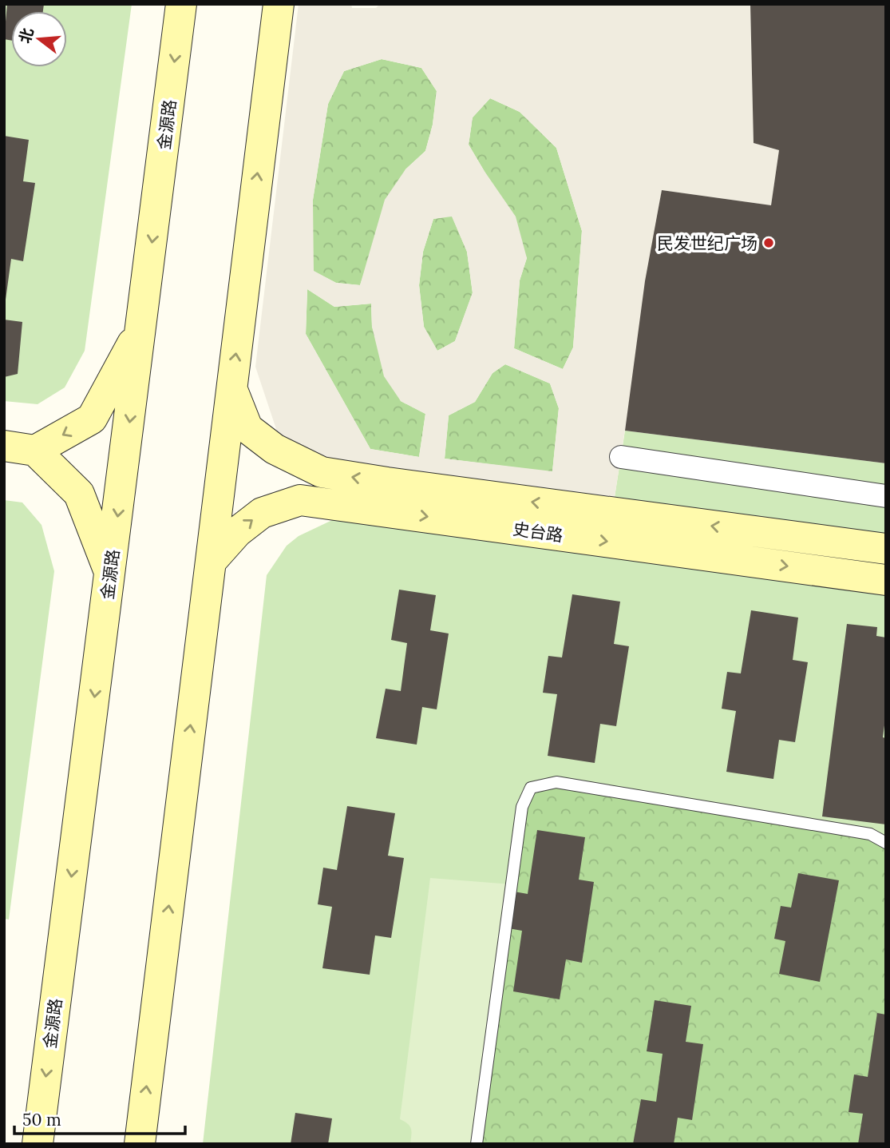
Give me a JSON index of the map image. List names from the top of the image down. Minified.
{"streets":{"main road":["金源路","史台路"]},"places":["民发世纪广场"],"scale_bar":"50 m","north":"left"}
